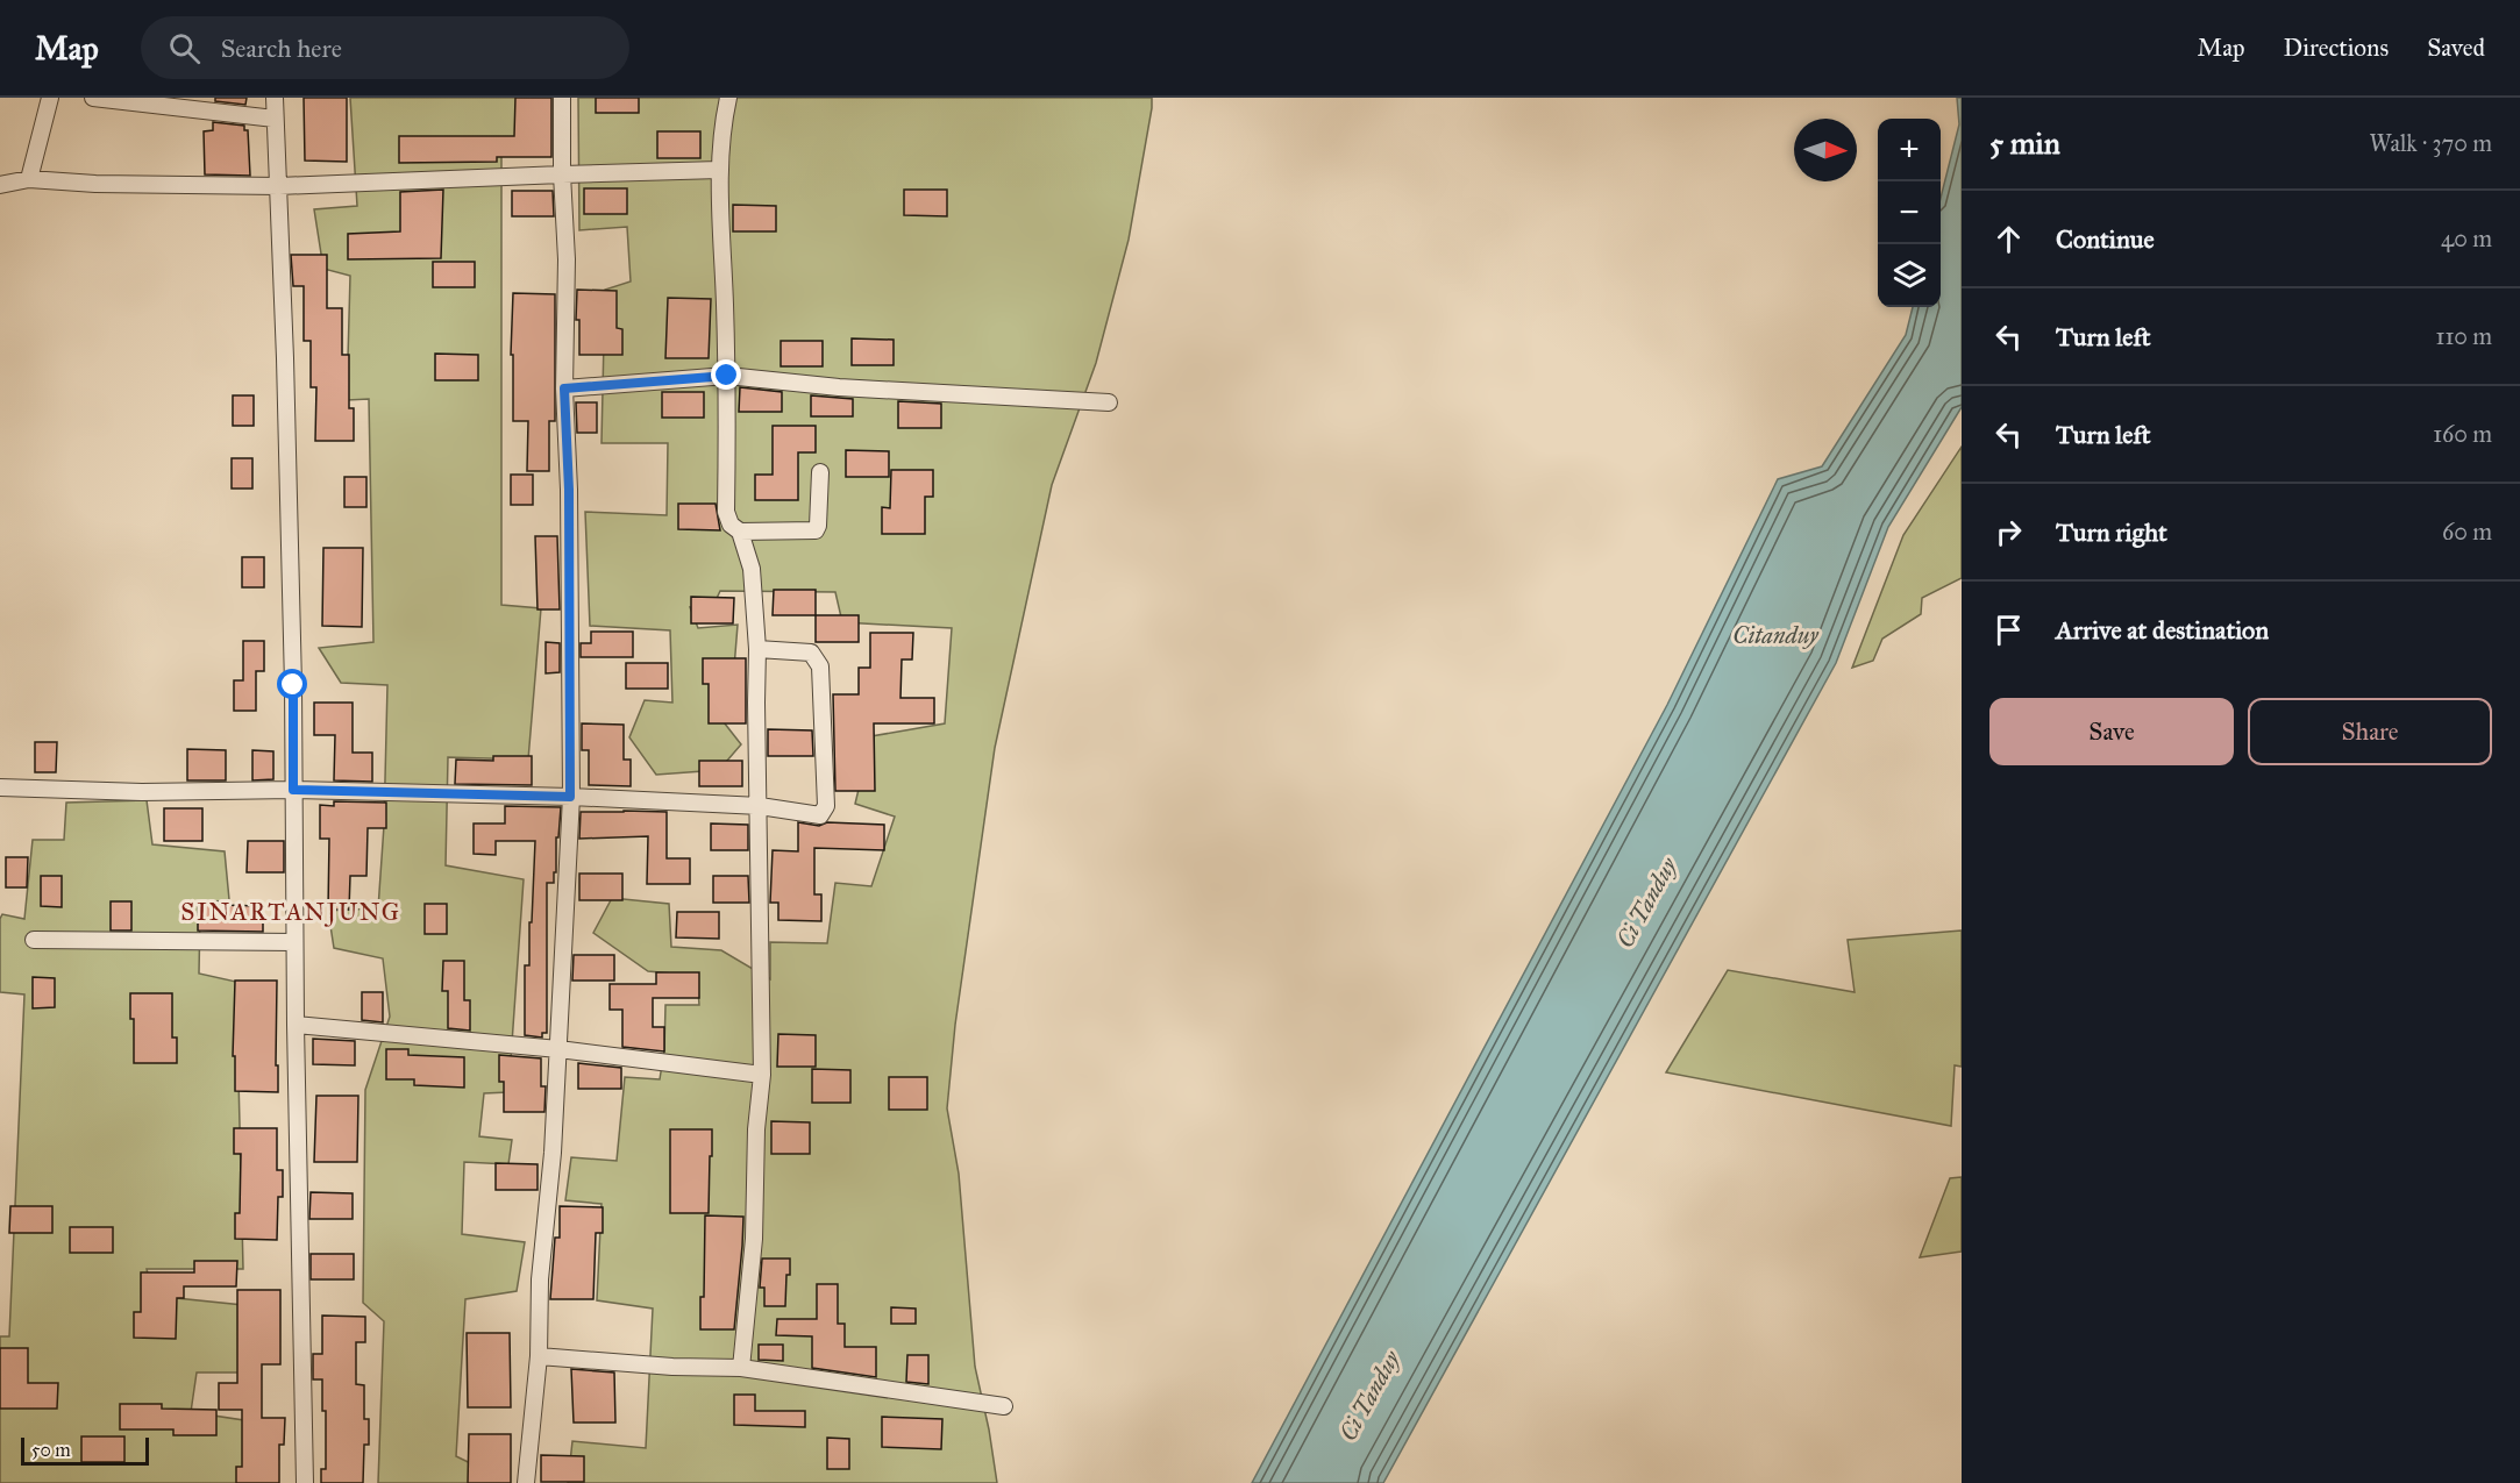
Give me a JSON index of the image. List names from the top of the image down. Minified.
{"districts":["SINARTANJUNG"],"water":["Citanduy","Ci Tanduy"],"scale_bar":"50 m","north":"right","page":{"header":"Map","search":"Search here","nav":["Map","Directions","Saved"],"heading":["5 min","Walk · 370 m"],"map_buttons":["+","−"],"list":[["Continue","40 m"],["Turn left","110 m"],["Turn left","160 m"],["Turn right","60 m"],"Arrive at destination"],"buttons":["Save","Share"],"scale":"50 m"}}
